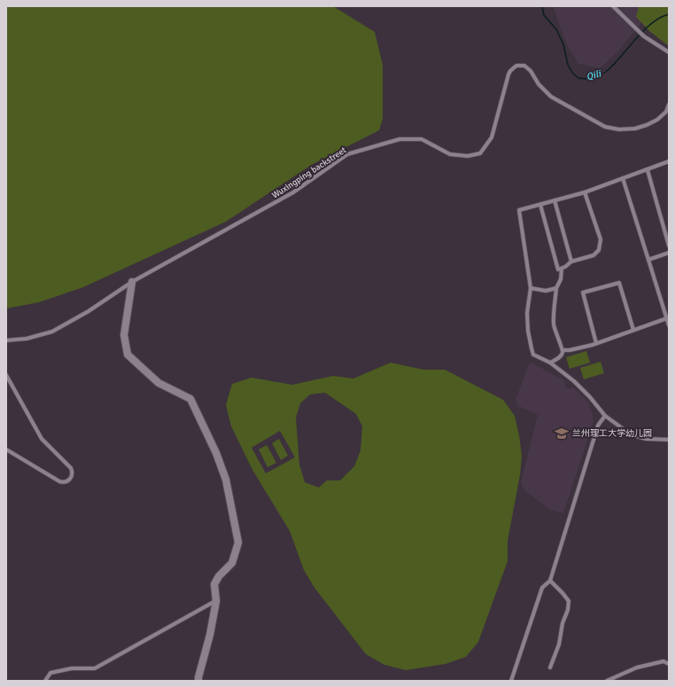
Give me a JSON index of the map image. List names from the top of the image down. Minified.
{"streets":{"street":["Wuxingping backstreet"]},"water":["Qili"],"places":{"school or university":["兰州理工大学幼儿园"]}}
